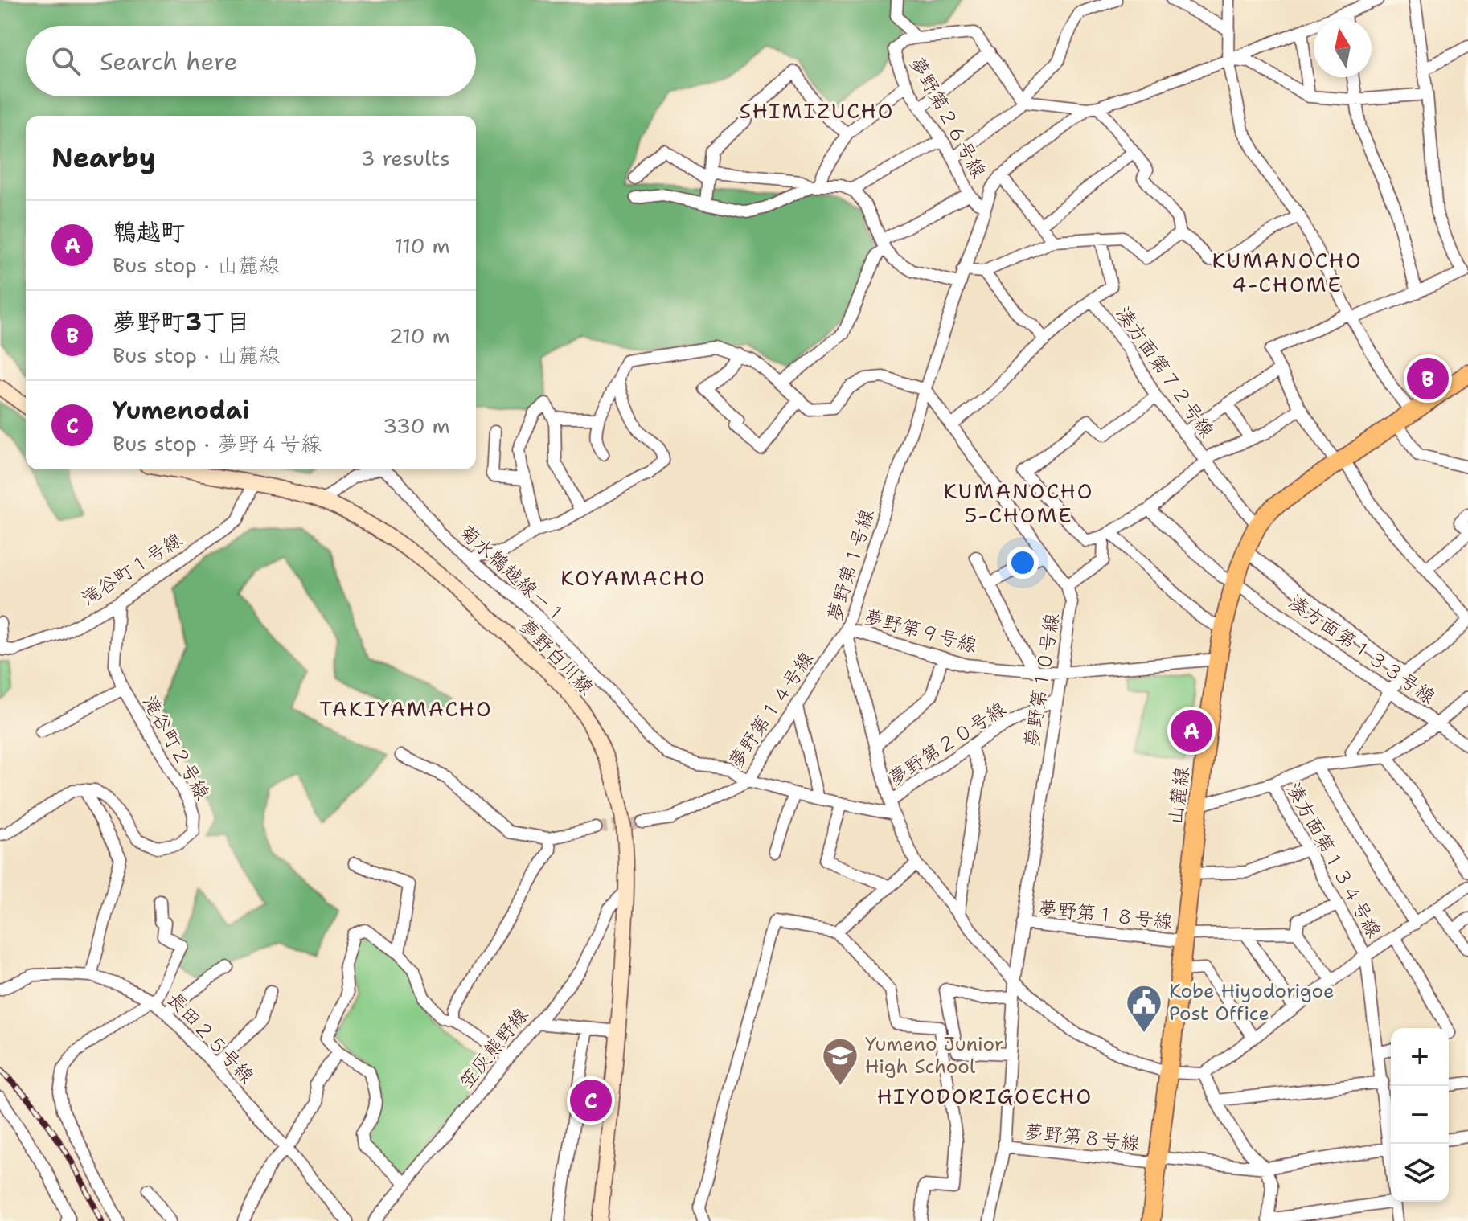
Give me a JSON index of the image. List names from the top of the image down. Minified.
{"streets":{"main road":["山麓線"],"street":["夢野第２６号線","湊方面第７２号線","夢野第１号線","滝谷町１号線","菊水鵯越線ー１","夢野第９号線","湊方面第１３３号線","夢野白川線","夢野第１０号線","夢野第１４号線","夢野第２０号線","滝谷町２号線","湊方面第１３４号線","夢野第１８号線","長田２５号線","笠灰熊野線","夢野第８号線"]},"crossings":[["夢野第２６号線","夢野第１号線"],["湊方面第７２号線","山麓線"],["夢野第１号線","夢野第９号線"],["夢野第１号線","夢野第１０号線"],["夢野第１号線","夢野第１４号線"],["夢野第１号線","夢野第２０号線"],["夢野第１号線","山麓線"],["滝谷町１号線","夢野白川線"],["滝谷町１号線","滝谷町２号線"],["菊水鵯越線ー１","夢野白川線"],["菊水鵯越線ー１","夢野第１４号線"],["夢野第９号線","夢野第１０号線"],["夢野第９号線","夢野第１４号線"],["夢野第９号線","山麓線"],["湊方面第１３３号線","山麓線"],["夢野白川線","笠灰熊野線"],["夢野第１０号線","夢野第２０号線"],["夢野第１０号線","夢野第１８号線"],["夢野第１０号線","夢野第８号線"],["山麓線","夢野第１８号線"],["山麓線","夢野第８号線"]],"districts":["SHIMIZUCHO","KUMANOCHO 4-CHOME","KUMANOCHO 5-CHOME","KOYAMACHO","TAKIYAMACHO","HIYODORIGOECHO"],"places":{"public building":["Kobe Hiyodorigoe Post Office"],"school or university":["Yumeno Junior High School"]},"north":"top","page":{"search":"Search here","heading":["Nearby","3 results"],"list":[{"mark":"A","name":"鵯越町","note":"Bus stop · 山麓線","value":"110 m"},{"mark":"B","name":"夢野町3丁目","note":"Bus stop · 山麓線","value":"210 m"},{"mark":"C","name":"Yumenodai","note":"Bus stop · 夢野４号線","value":"330 m"}],"pins":["B","A","C"],"map_buttons":["+","−"]}}
